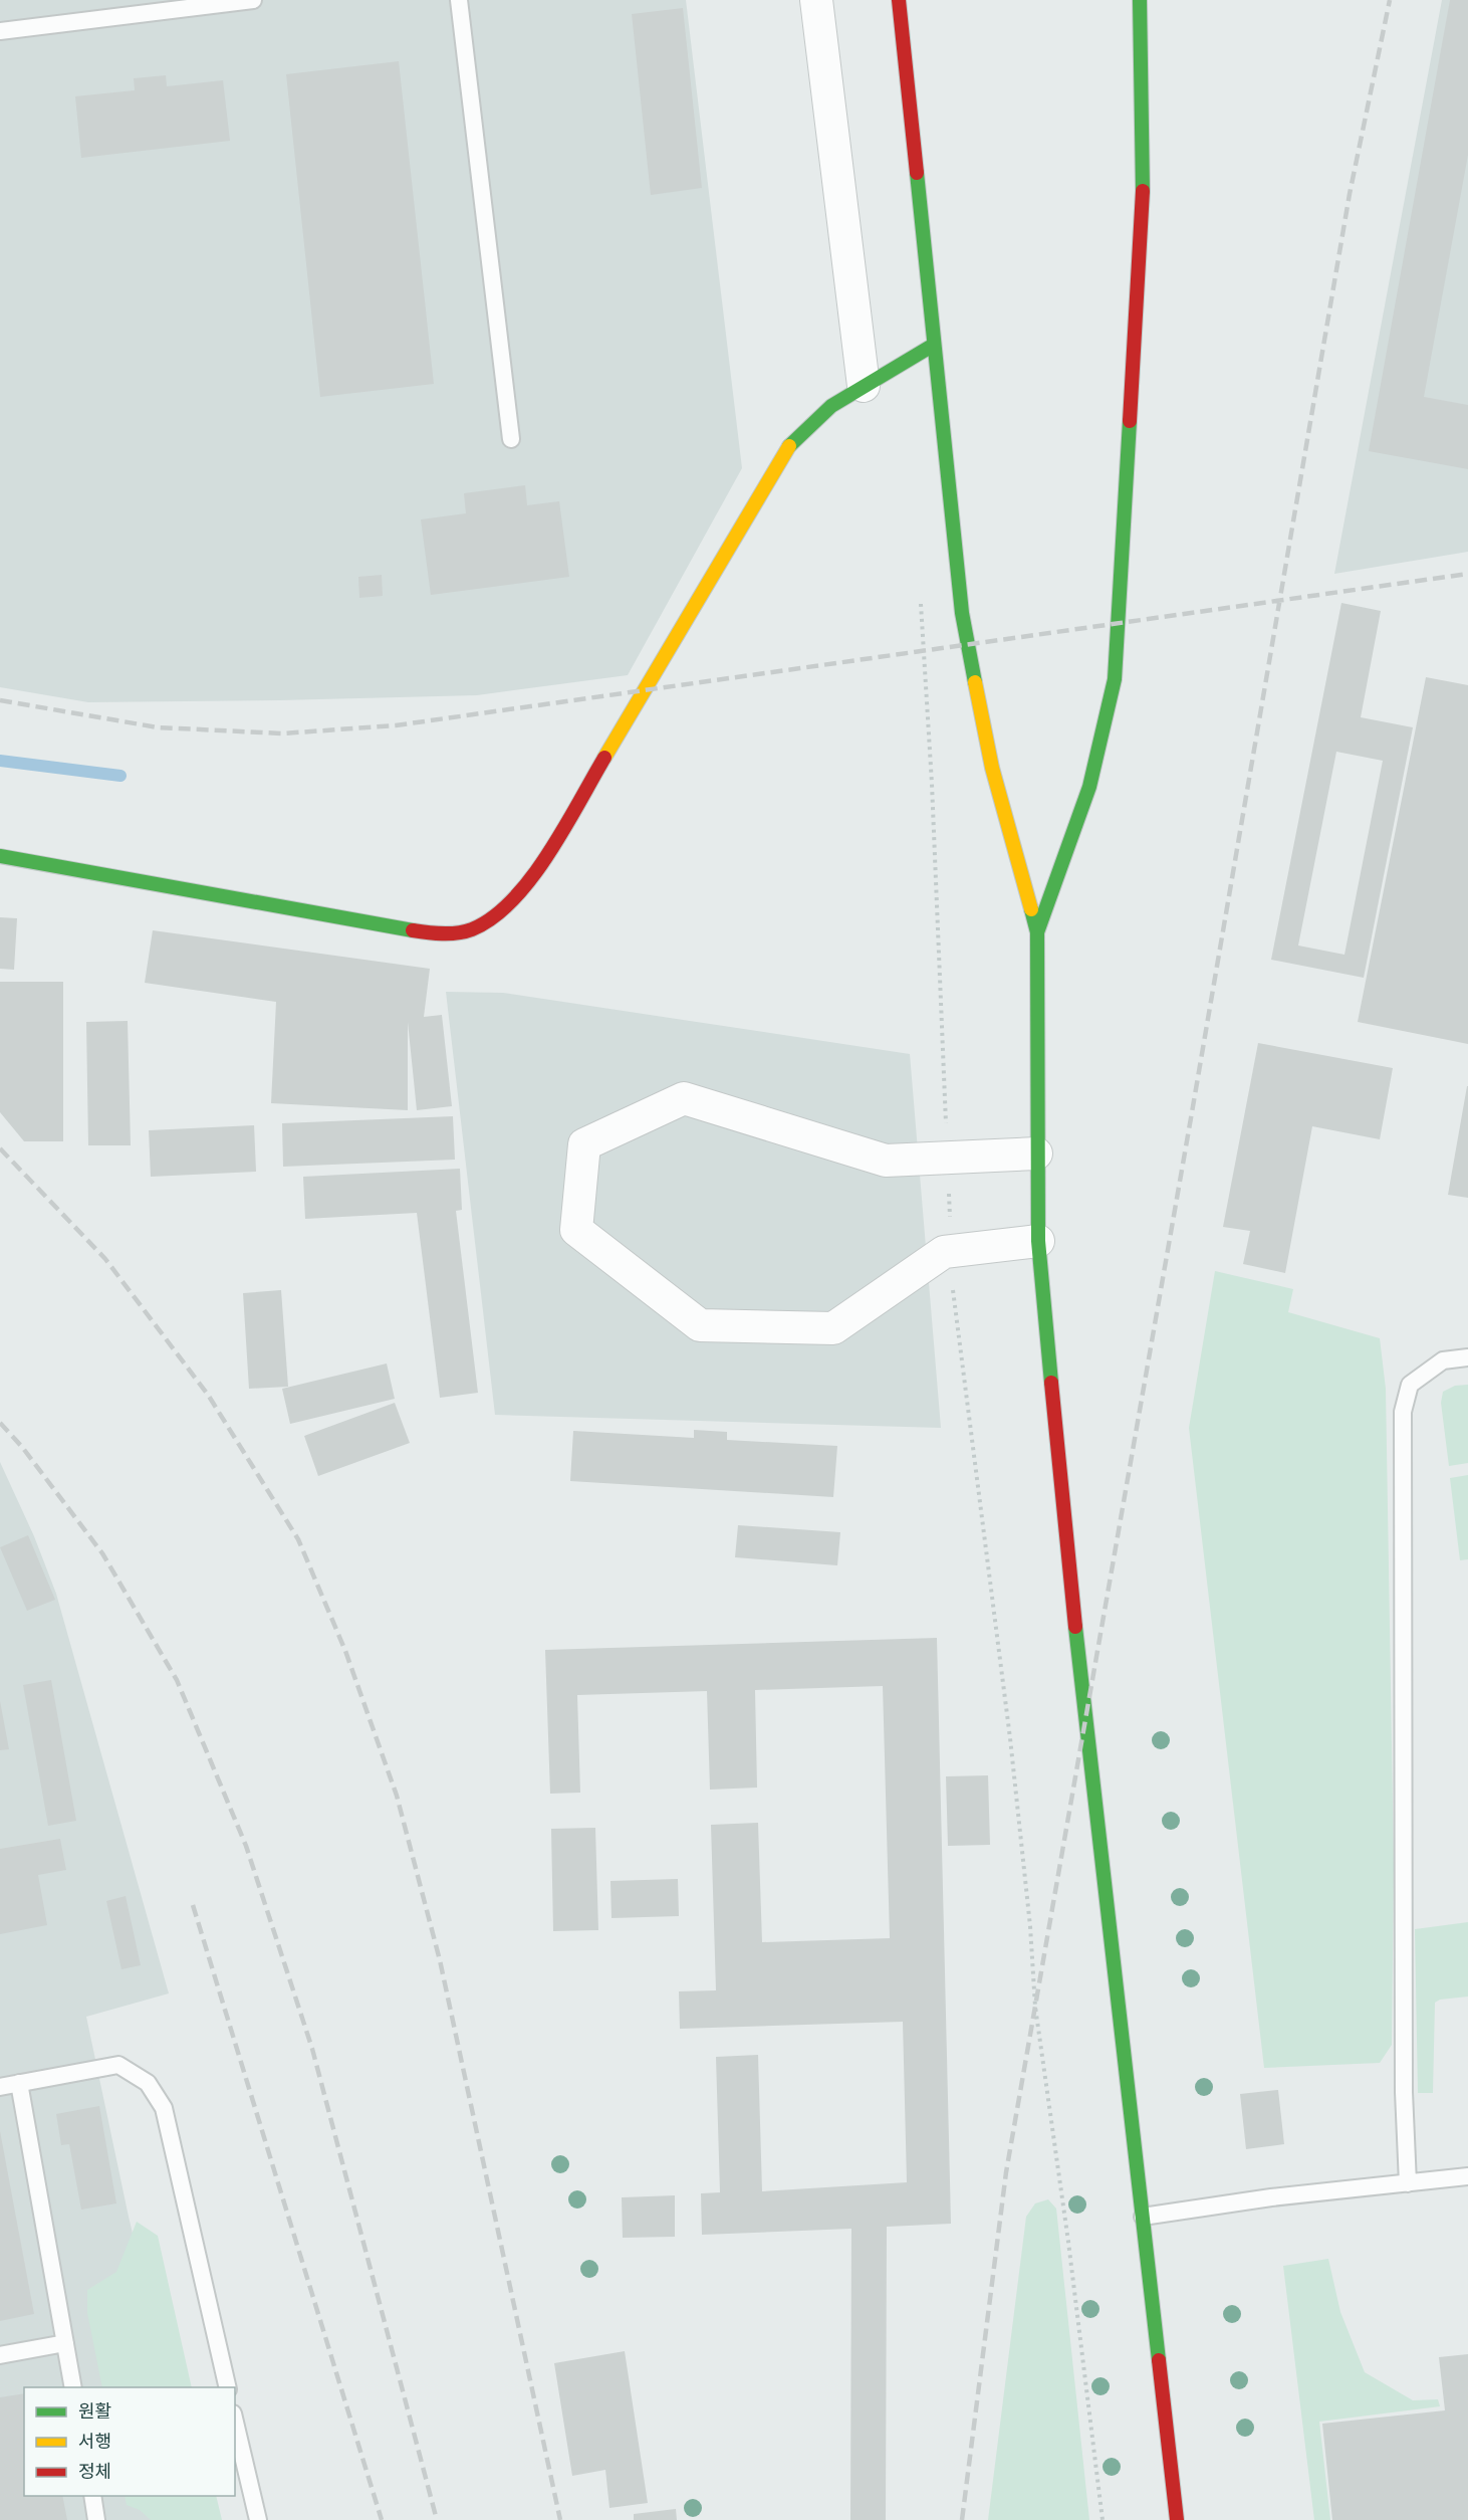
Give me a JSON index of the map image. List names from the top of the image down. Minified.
{"legend":["원활","서행","정체"]}
